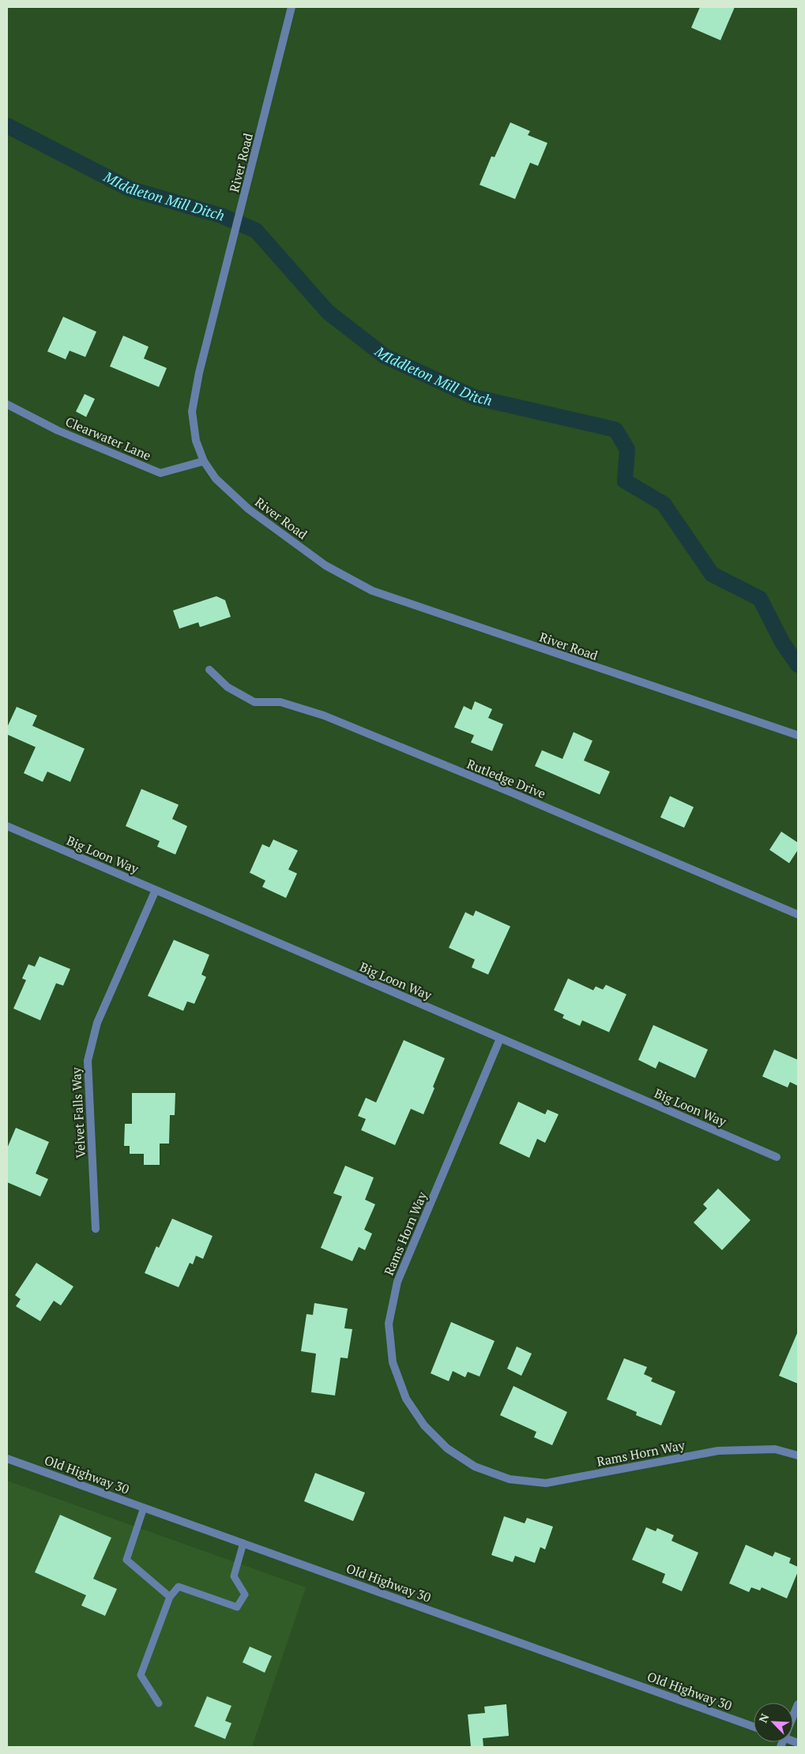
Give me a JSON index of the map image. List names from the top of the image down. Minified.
{"streets":{"street":["River Road","Clearwater Lane","Rutledge Drive","Big Loon Way","Velvet Falls Way","Rams Horn Way","Old Highway 30"]},"crossings":[["River Road","Clearwater Lane"],["Big Loon Way","Velvet Falls Way"],["Big Loon Way","Rams Horn Way"]],"water":["MIddleton Mill Ditch"],"north":"top left"}
